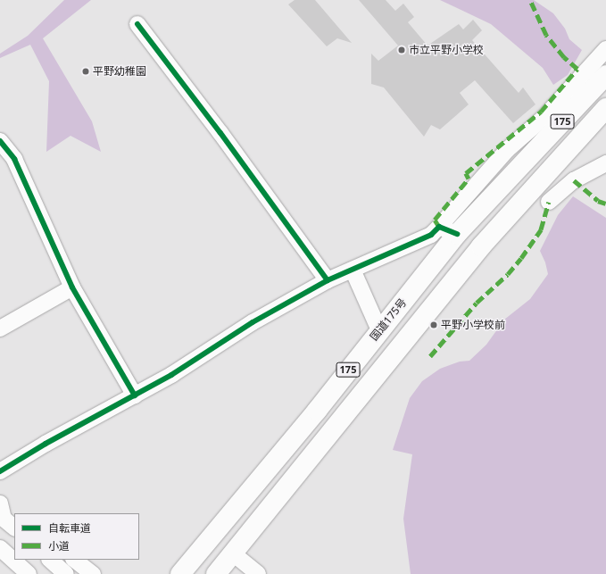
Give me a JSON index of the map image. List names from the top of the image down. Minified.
{"streets":{"highway":["175","国道175号"]},"places":["市立平野小学校","平野幼稚園","平野小学校前"],"legend":["自転車道","小道"]}
